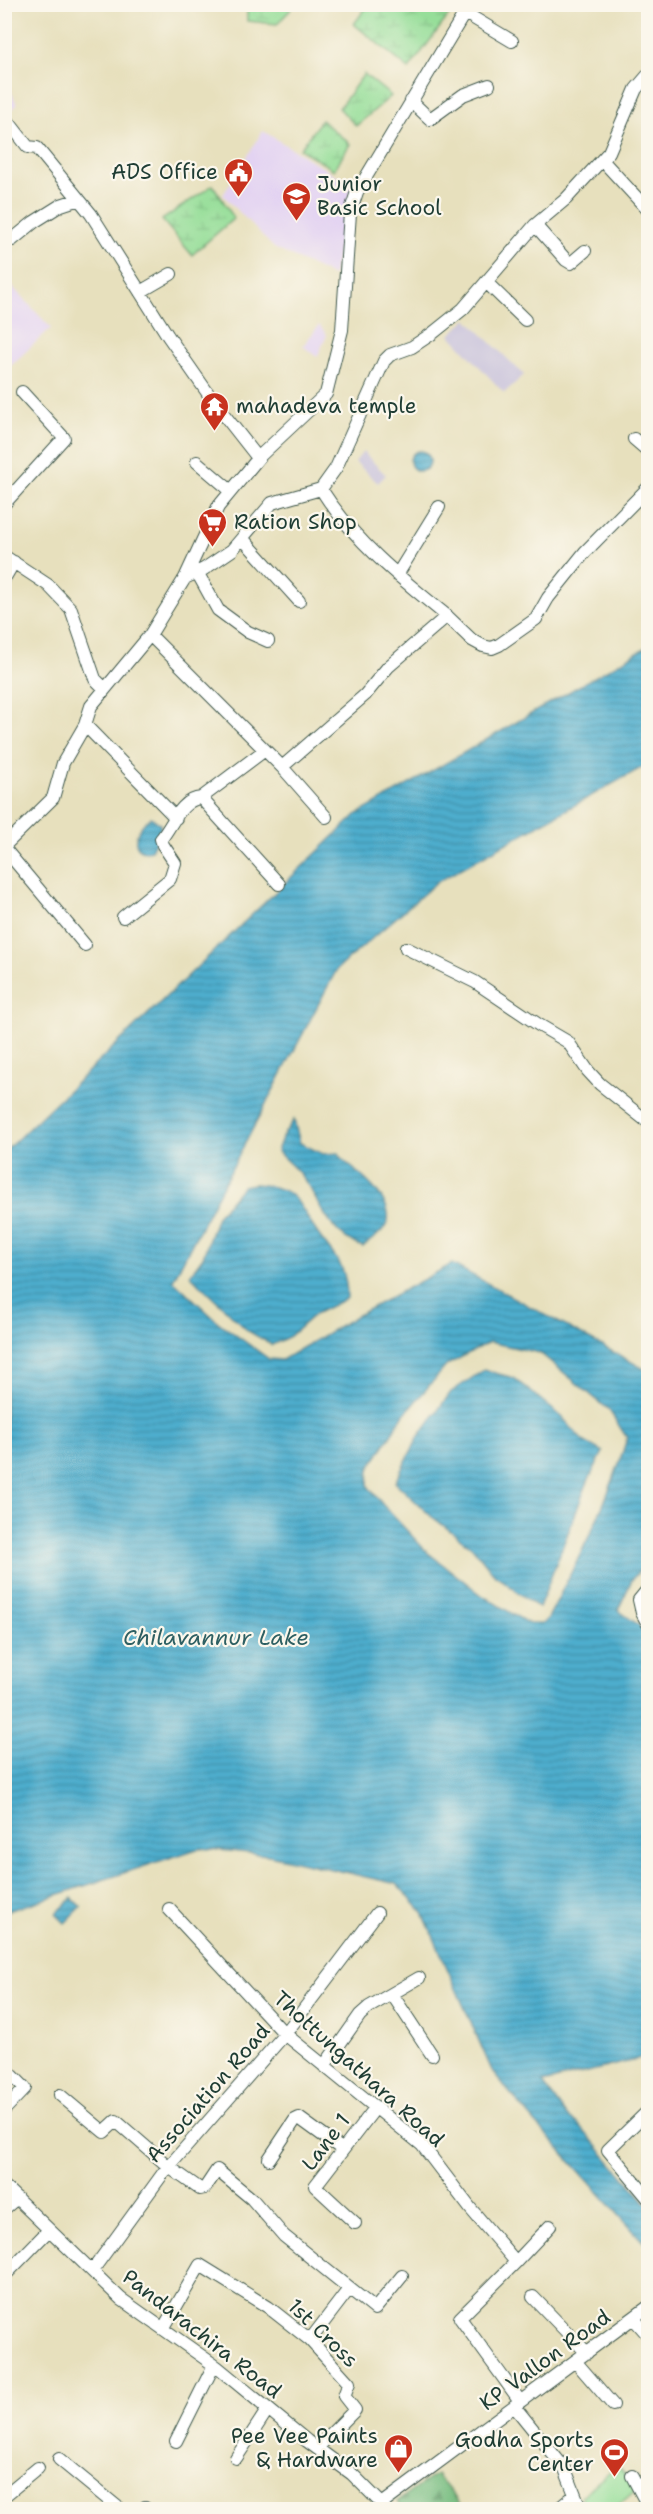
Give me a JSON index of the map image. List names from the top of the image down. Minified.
{"streets":{"street":["Thottungathara Road","Association Road","Lane 1","1st Cross","Pandarachira Road","KP Vallon Road"]},"crossings":[["Thottungathara Road","Association Road"],["Thottungathara Road","Lane 1"],["Association Road","Pandarachira Road"],["1st Cross","Pandarachira Road"],["Pandarachira Road","KP Vallon Road"]],"water":["Chilavannur Lake"],"places":{"public building":["ADS Office"],"school or university":["Junior Basic School"],"temple":["mahadeva temple"],"supermarket":["Ration Shop"],"shop":["Pee Vee Paints & Hardware"],"sports":["Godha Sports Center"]}}
